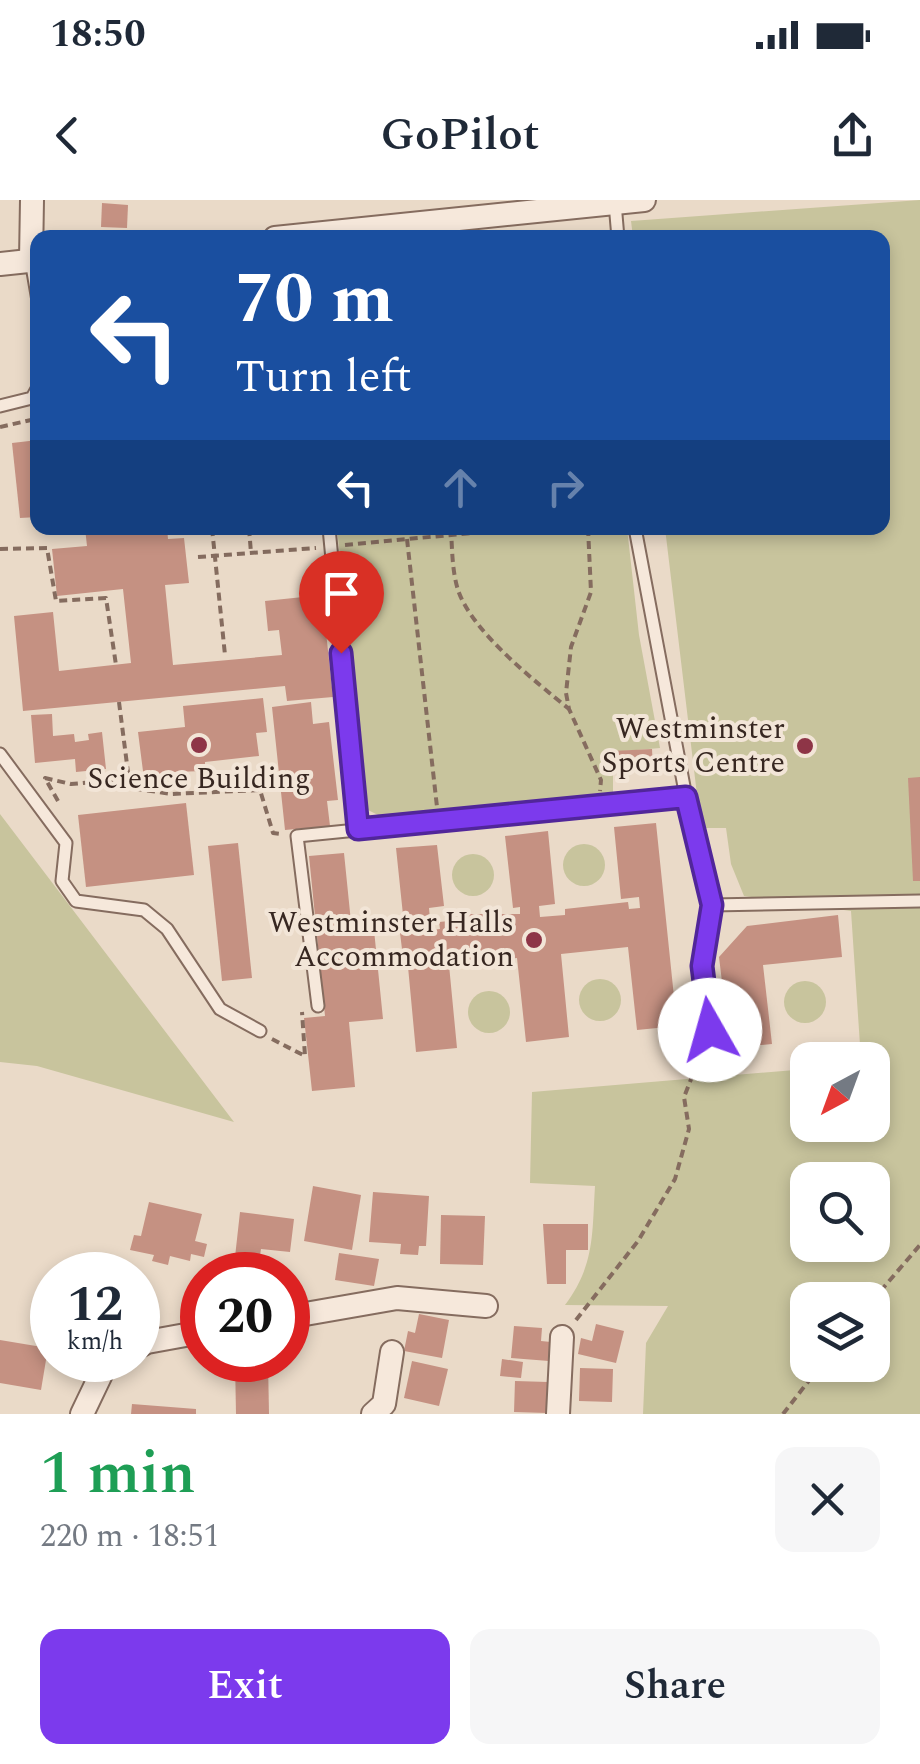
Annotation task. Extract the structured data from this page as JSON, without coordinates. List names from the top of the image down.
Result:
{
  "places": ["Science Building", "Westminster Sports Centre", "Westminster Halls Accommodation"],
  "north": "bottom left",
  "page": {
    "status": "18:50",
    "header": "GoPilot",
    "turn": ["70 m", "Turn left"],
    "speed": "12 km/h",
    "limit": "20",
    "heading": ["1 min", "220 m · 18:51"],
    "buttons": ["Exit", "Share"]
  }
}
